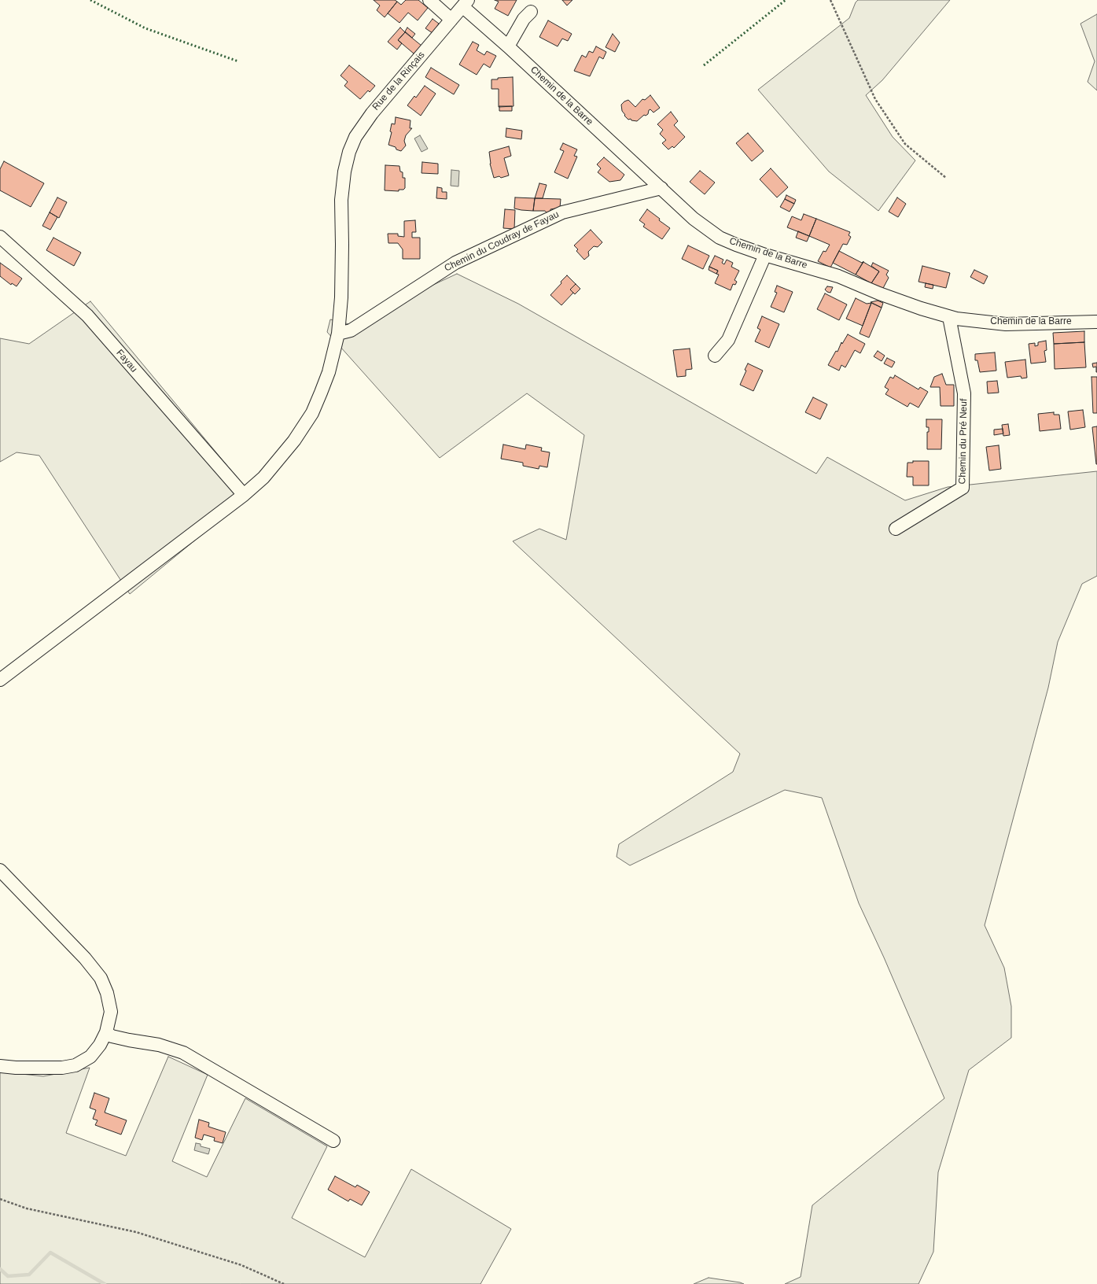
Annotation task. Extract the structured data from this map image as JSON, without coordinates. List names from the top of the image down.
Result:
{
  "streets": {
    "street": [
      "Rue de la Rinçais",
      "Chemin de la Barre",
      "Chemin du Coudray de Fayau",
      "Fayau",
      "Chemin du Pré Neuf"
    ]
  },
  "crossings": [
    ["Rue de la Rinçais", "Chemin de la Barre"],
    ["Rue de la Rinçais", "Chemin du Coudray de Fayau"],
    ["Rue de la Rinçais", "Fayau"],
    ["Chemin de la Barre", "Chemin du Coudray de Fayau"],
    ["Chemin de la Barre", "Chemin du Pré Neuf"]
  ]
}
